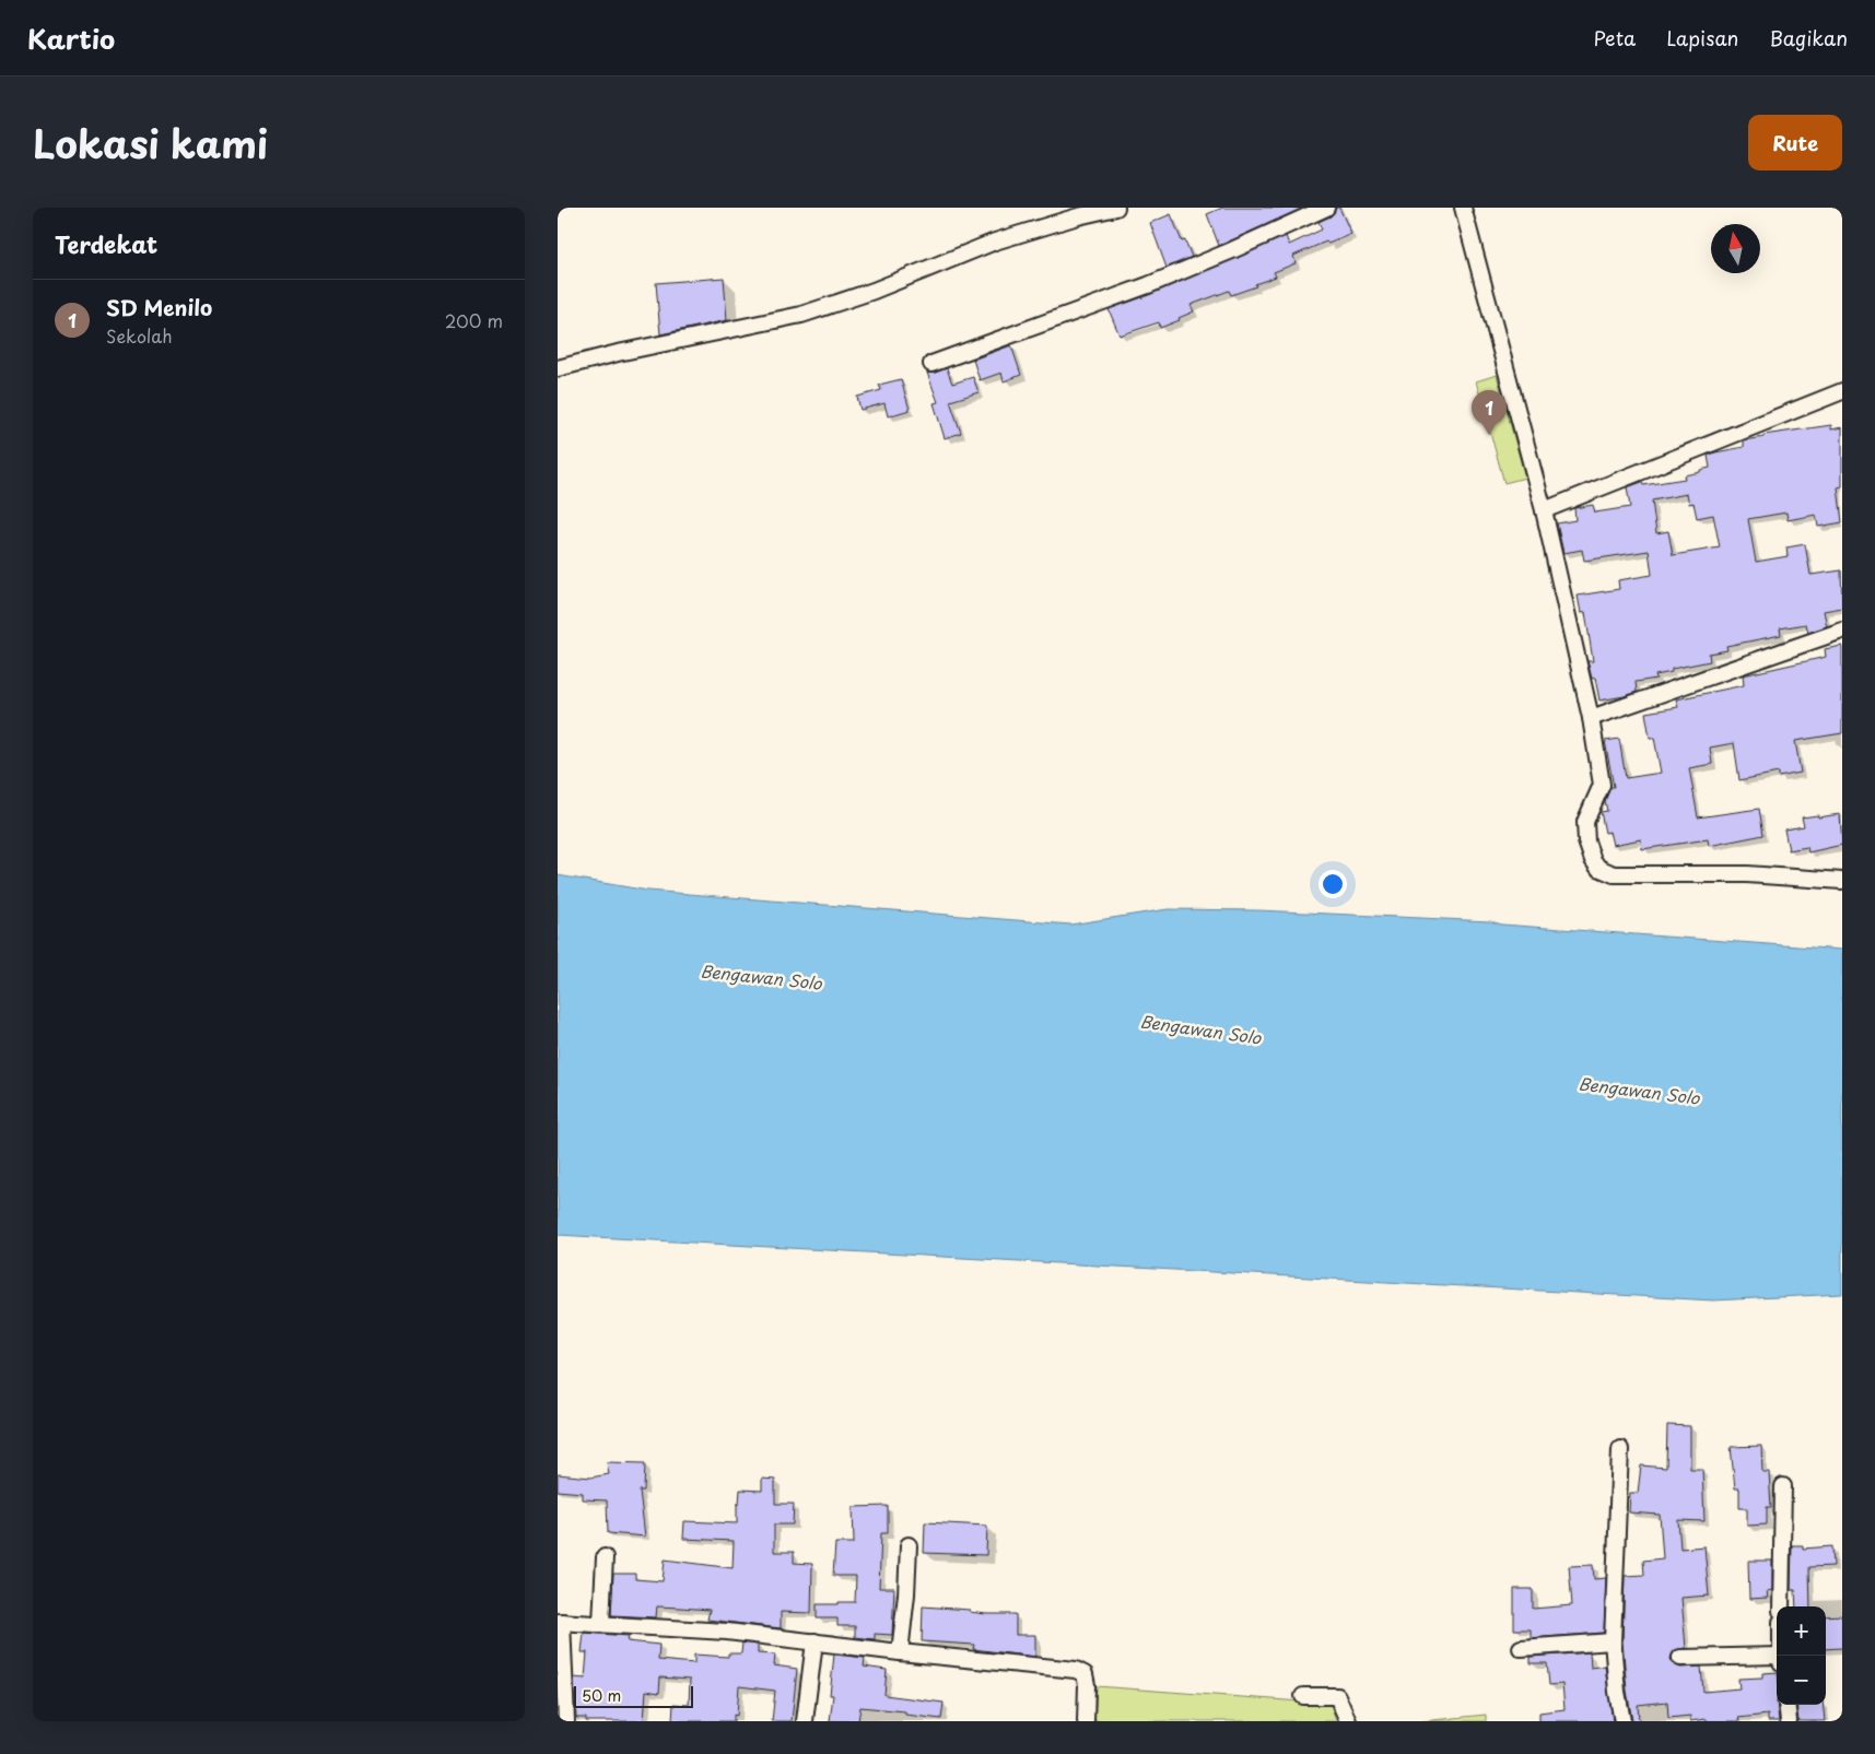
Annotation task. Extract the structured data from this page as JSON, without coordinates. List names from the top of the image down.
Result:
{
  "water": ["Bengawan Solo"],
  "scale_bar": "50 m",
  "north": "top",
  "page": {
    "header": "Kartio",
    "nav": ["Peta", "Lapisan", "Bagikan"],
    "title": "Lokasi kami",
    "buttons": "Rute",
    "heading": "Terdekat",
    "list": [
      {
        "mark": "1",
        "name": "SD Menilo",
        "note": "Sekolah",
        "value": "200 m"
      }
    ],
    "pins": "1",
    "map_buttons": ["+", "−"],
    "scale": "50 m"
  }
}
